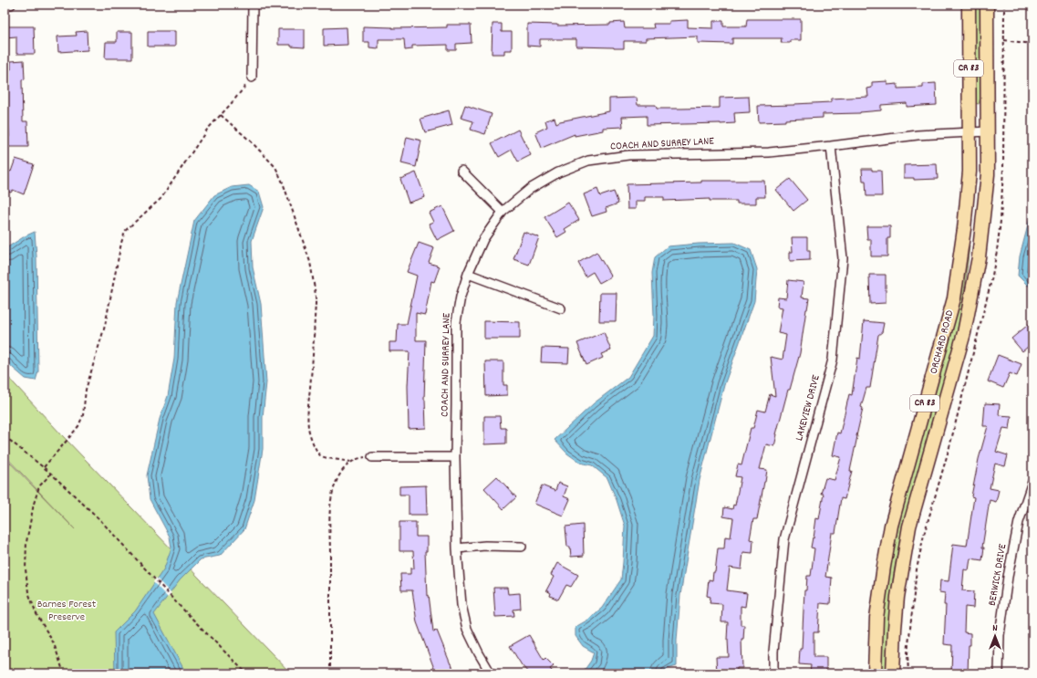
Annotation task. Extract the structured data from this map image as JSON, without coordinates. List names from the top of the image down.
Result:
{
  "streets": {
    "main road": ["CR 83", "ORCHARD ROAD"],
    "street": ["COACH AND SURREY LANE", "LAKEVIEW DRIVE", "BERWICK DRIVE"]
  },
  "crossings": [
    ["COACH AND SURREY LANE", "ORCHARD ROAD"],
    ["COACH AND SURREY LANE", "LAKEVIEW DRIVE"]
  ],
  "parks": ["Barnes Forest Preserve"],
  "north": "top"
}
